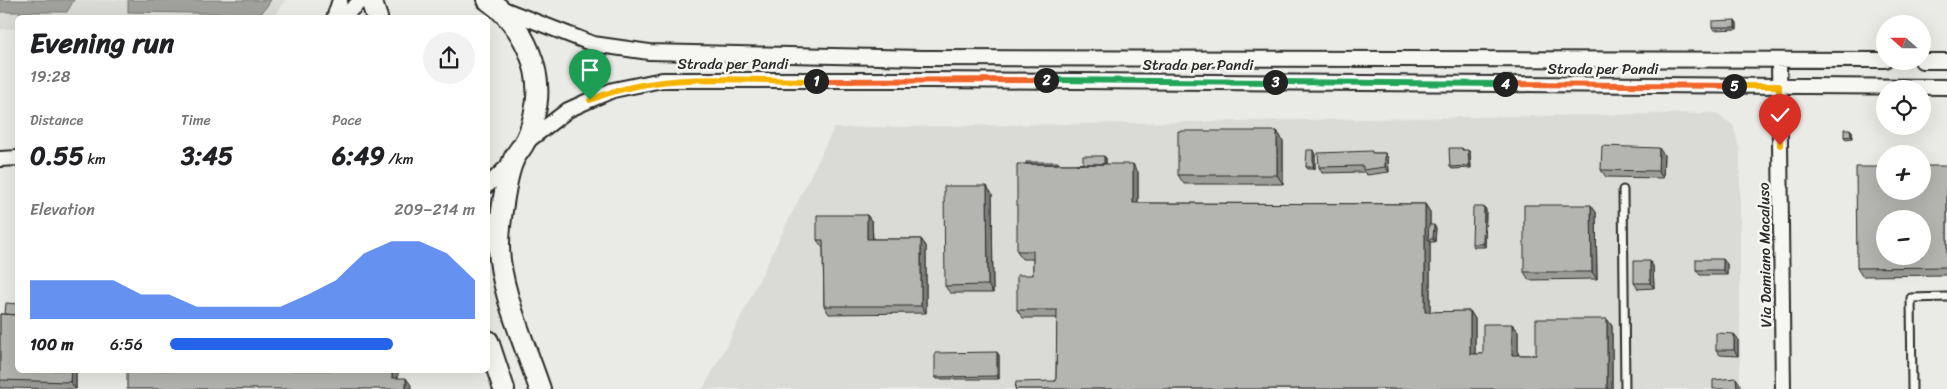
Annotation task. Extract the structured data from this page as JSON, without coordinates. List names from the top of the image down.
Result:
{
  "streets": {
    "street": ["Strada per Pandi", "Via Damiano Macaluso"]
  },
  "crossings": [
    ["Strada per Pandi", "Via Damiano Macaluso"]
  ],
  "north": "left",
  "page": {
    "map_buttons": ["+", "−"],
    "heading": ["Evening run", "19:28"],
    "pins": [
      "2",
      "1",
      "3",
      "4",
      "5"
    ],
    "stats": [
      ["Distance", "0.55 km"],
      ["Time", "3:45"],
      ["Pace", "6:49 /km"]
    ],
    "chart": ["Elevation", "209–214 m"],
    "list": [
      {
        "name": "100 m",
        "note": "6:56"
      }
    ]
  }
}
